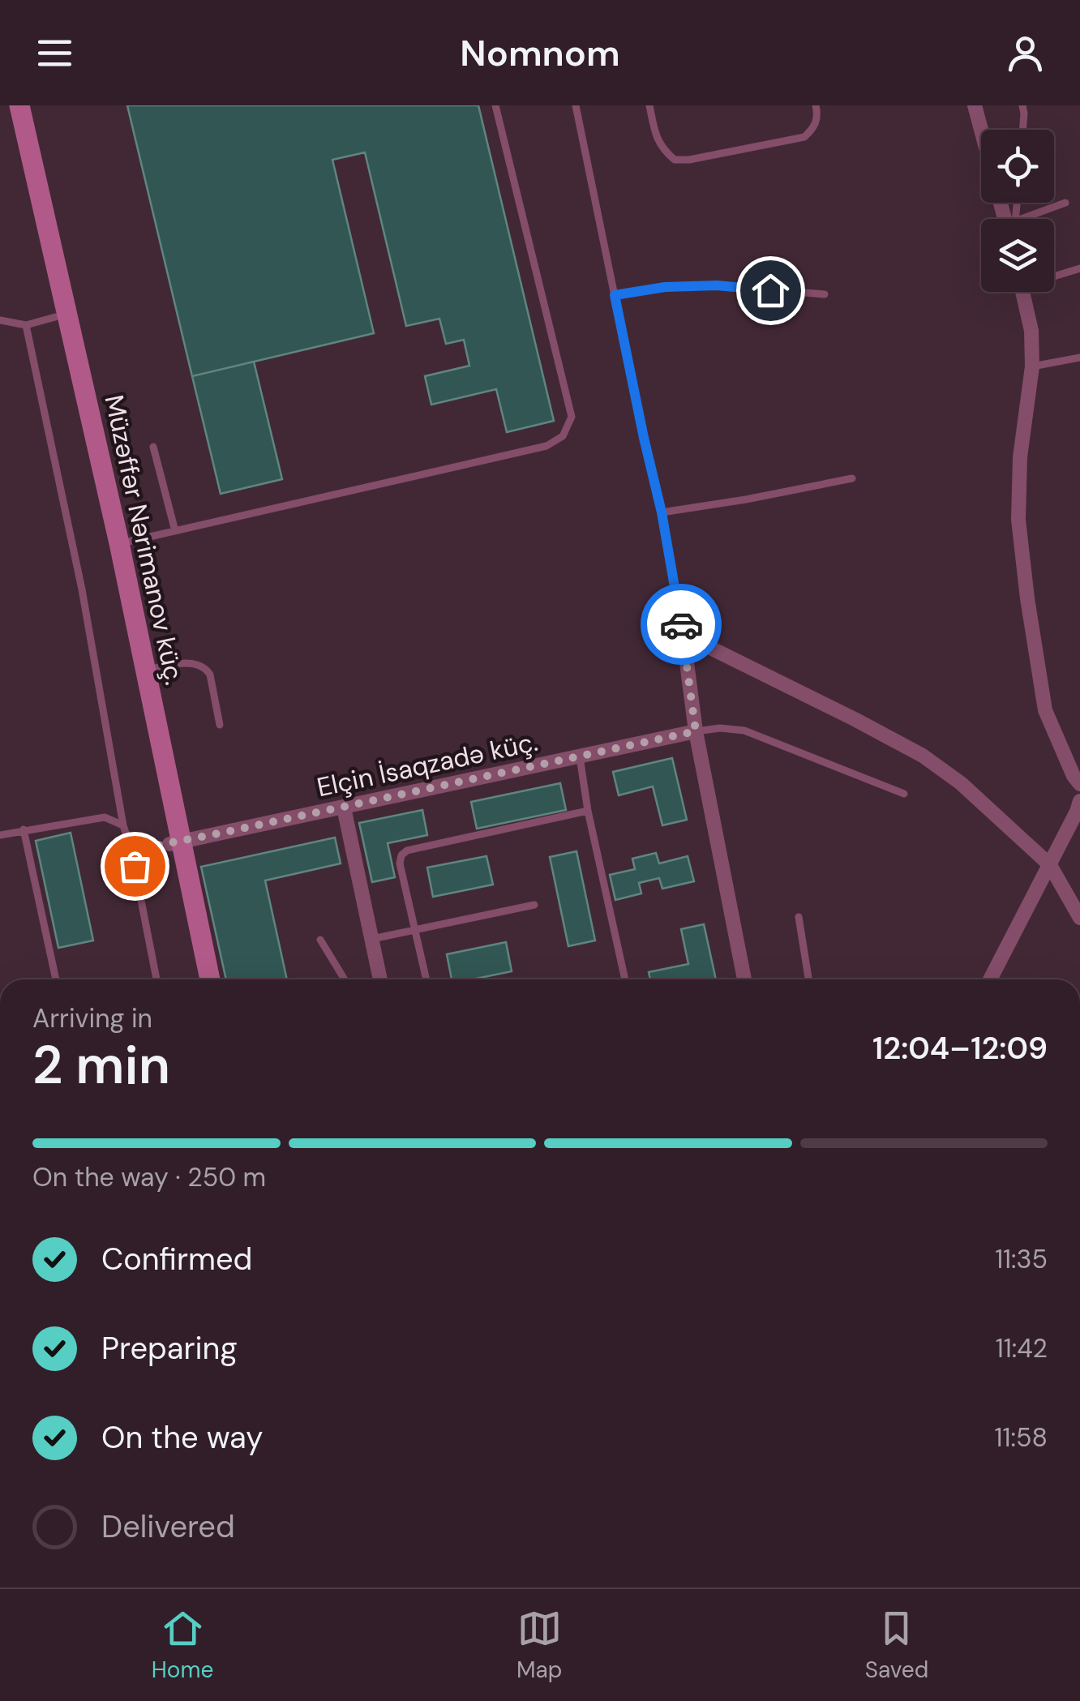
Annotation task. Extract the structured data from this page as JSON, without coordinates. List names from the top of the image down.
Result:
{
  "streets": {
    "main road": ["Müzəffər Nərimanov küç."],
    "street": ["Elçin İsaqzadə küç."]
  },
  "crossings": [
    ["Müzəffər Nərimanov küç.", "Elçin İsaqzadə küç."]
  ],
  "page": {
    "header": "Nomnom",
    "heading": ["2 min", "Arriving in", "12:04–12:09"],
    "bar": "On the way · 250 m",
    "list": [
      ["Confirmed", "11:35"],
      ["Preparing", "11:42"],
      ["On the way", "11:58"],
      "Delivered"
    ],
    "tabs": ["Home", "Map", "Saved"]
  }
}
